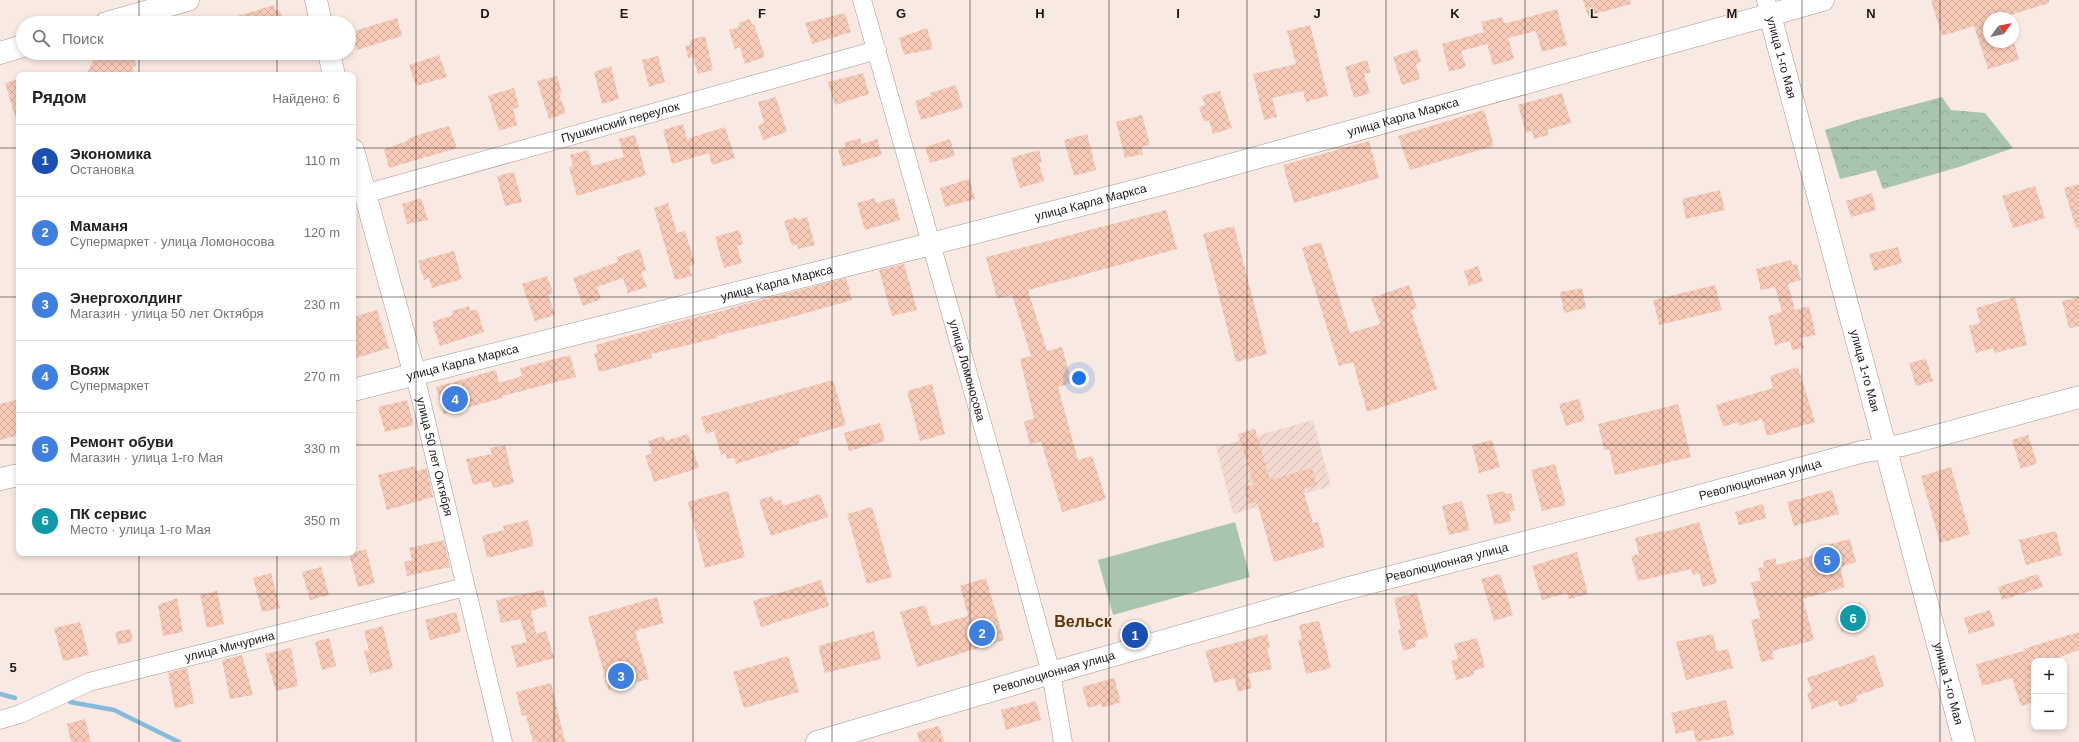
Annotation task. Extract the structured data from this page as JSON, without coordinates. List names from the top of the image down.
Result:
{
  "streets": {
    "main road": [
      "улица 1-го Мая",
      "улица Карла Маркса",
      "улица 50 лет Октября",
      "Революционная улица"
    ],
    "street": ["Пушкинский переулок", "улица Ломоносова", "улица Мичурина"]
  },
  "crossings": [
    ["улица 1-го Мая", "улица Карла Маркса"],
    ["улица 1-го Мая", "Революционная улица"],
    ["улица Карла Маркса", "улица Ломоносова"],
    ["улица Карла Маркса", "улица 50 лет Октября"],
    ["Пушкинский переулок", "улица Ломоносова"],
    ["Пушкинский переулок", "улица 50 лет Октября"],
    ["улица Ломоносова", "Революционная улица"],
    ["улица 50 лет Октября", "улица Мичурина"]
  ],
  "districts": ["Вельск"],
  "north": "top right",
  "page": {
    "search": "Поиск",
    "heading": ["Рядом", "Найдено: 6"],
    "list": [
      {
        "mark": "1",
        "name": "Экономика",
        "note": "Остановка",
        "value": "110 m"
      },
      {
        "mark": "2",
        "name": "Маманя",
        "note": "Супермаркет · улица Ломоносова",
        "value": "120 m"
      },
      {
        "mark": "3",
        "name": "Энергохолдинг",
        "note": "Магазин · улица 50 лет Октября",
        "value": "230 m"
      },
      {
        "mark": "4",
        "name": "Вояж",
        "note": "Супермаркет",
        "value": "270 m"
      },
      {
        "mark": "5",
        "name": "Ремонт обуви",
        "note": "Магазин · улица 1-го Мая",
        "value": "330 m"
      },
      {
        "mark": "6",
        "name": "ПК сервис",
        "note": "Место · улица 1-го Мая",
        "value": "350 m"
      }
    ],
    "pins": [
      "4",
      "5",
      "6",
      "2",
      "1",
      "3"
    ],
    "map_buttons": ["+", "−"]
  },
  "grid": {
    "columns": [
      "D",
      "E",
      "F",
      "G",
      "H",
      "I",
      "J",
      "K",
      "L",
      "M",
      "N"
    ],
    "rows": ["5"]
  }
}
